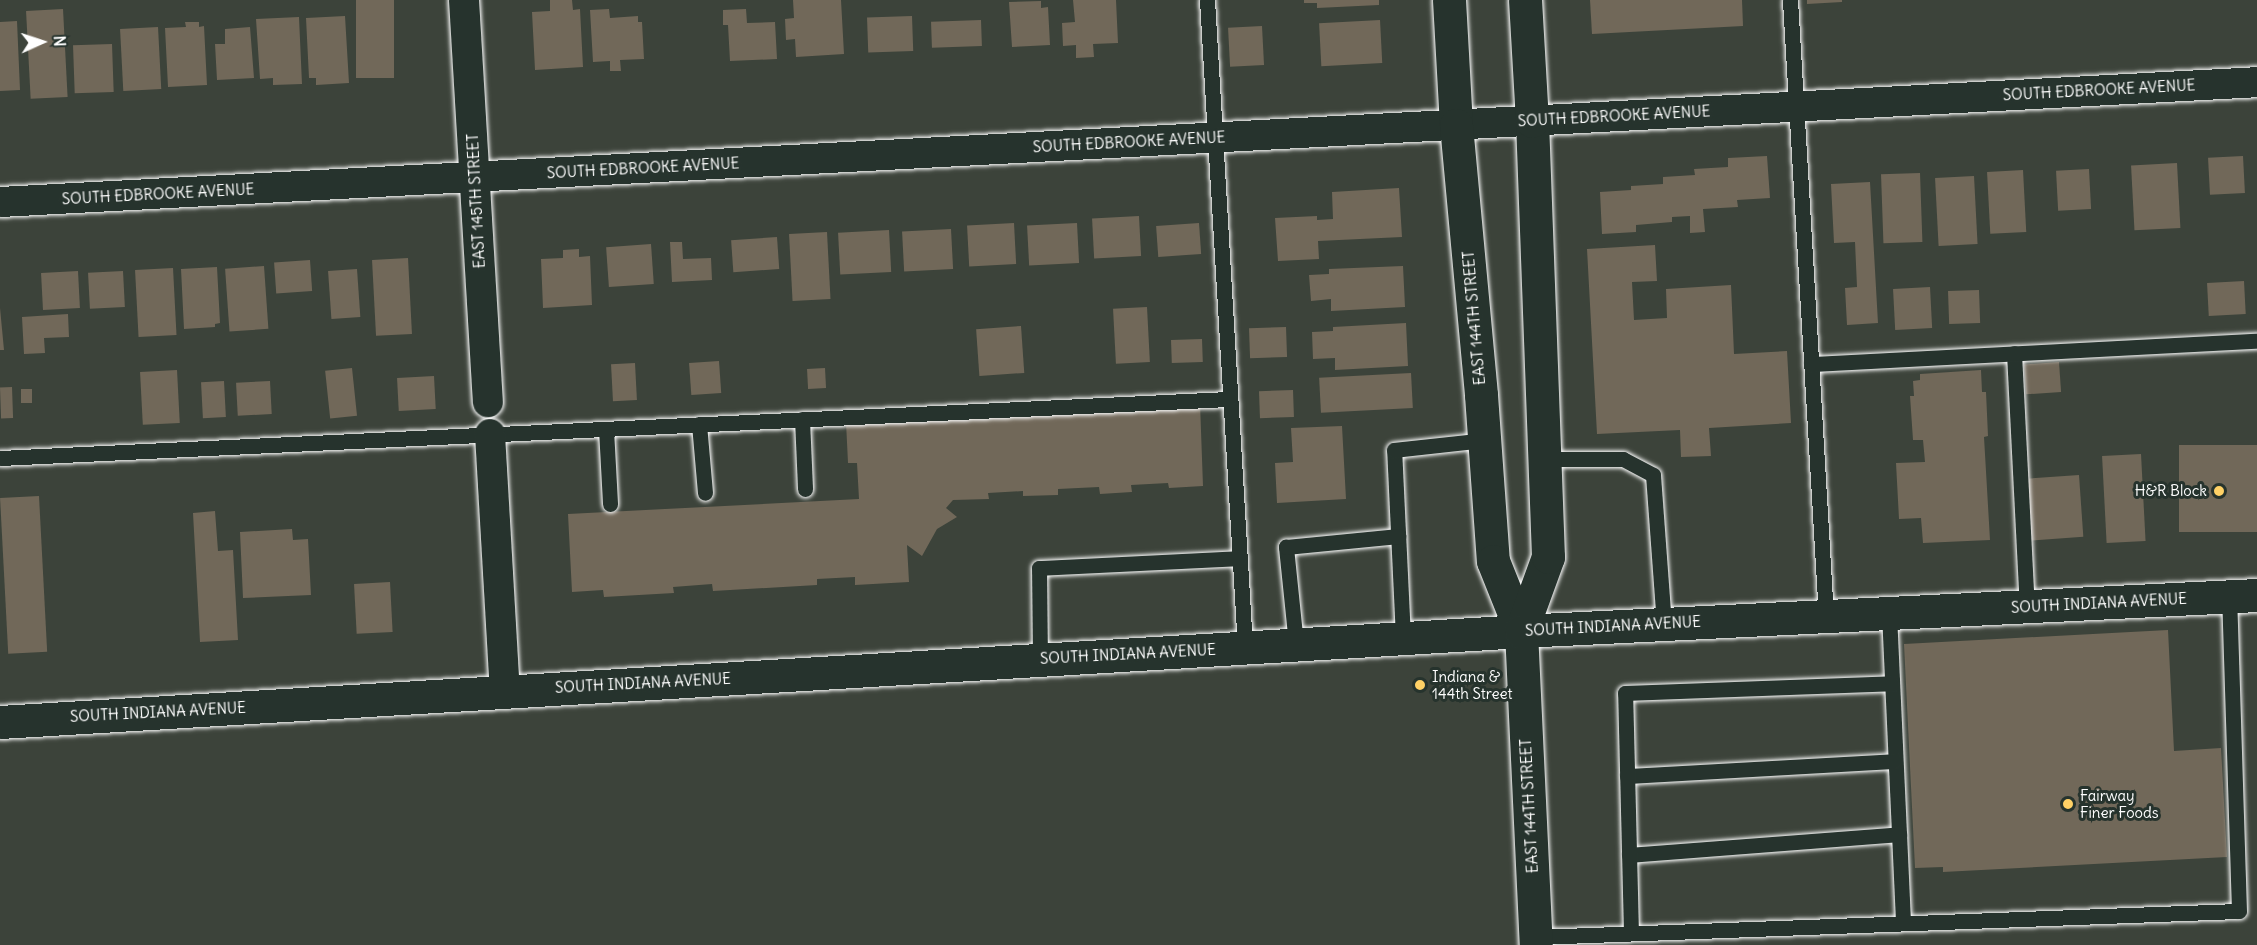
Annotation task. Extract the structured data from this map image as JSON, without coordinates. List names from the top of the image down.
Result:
{
  "streets": {
    "main road": ["EAST 144TH STREET", "SOUTH INDIANA AVENUE"],
    "street": ["SOUTH EDBROOKE AVENUE", "EAST 145TH STREET"]
  },
  "crossings": [
    ["SOUTH EDBROOKE AVENUE", "EAST 145TH STREET"],
    ["SOUTH EDBROOKE AVENUE", "EAST 144TH STREET"],
    ["EAST 144TH STREET", "SOUTH INDIANA AVENUE"]
  ],
  "places": ["H&R Block", "Indiana & 144th Street", "Fairway Finer Foods"],
  "north": "right"
}
